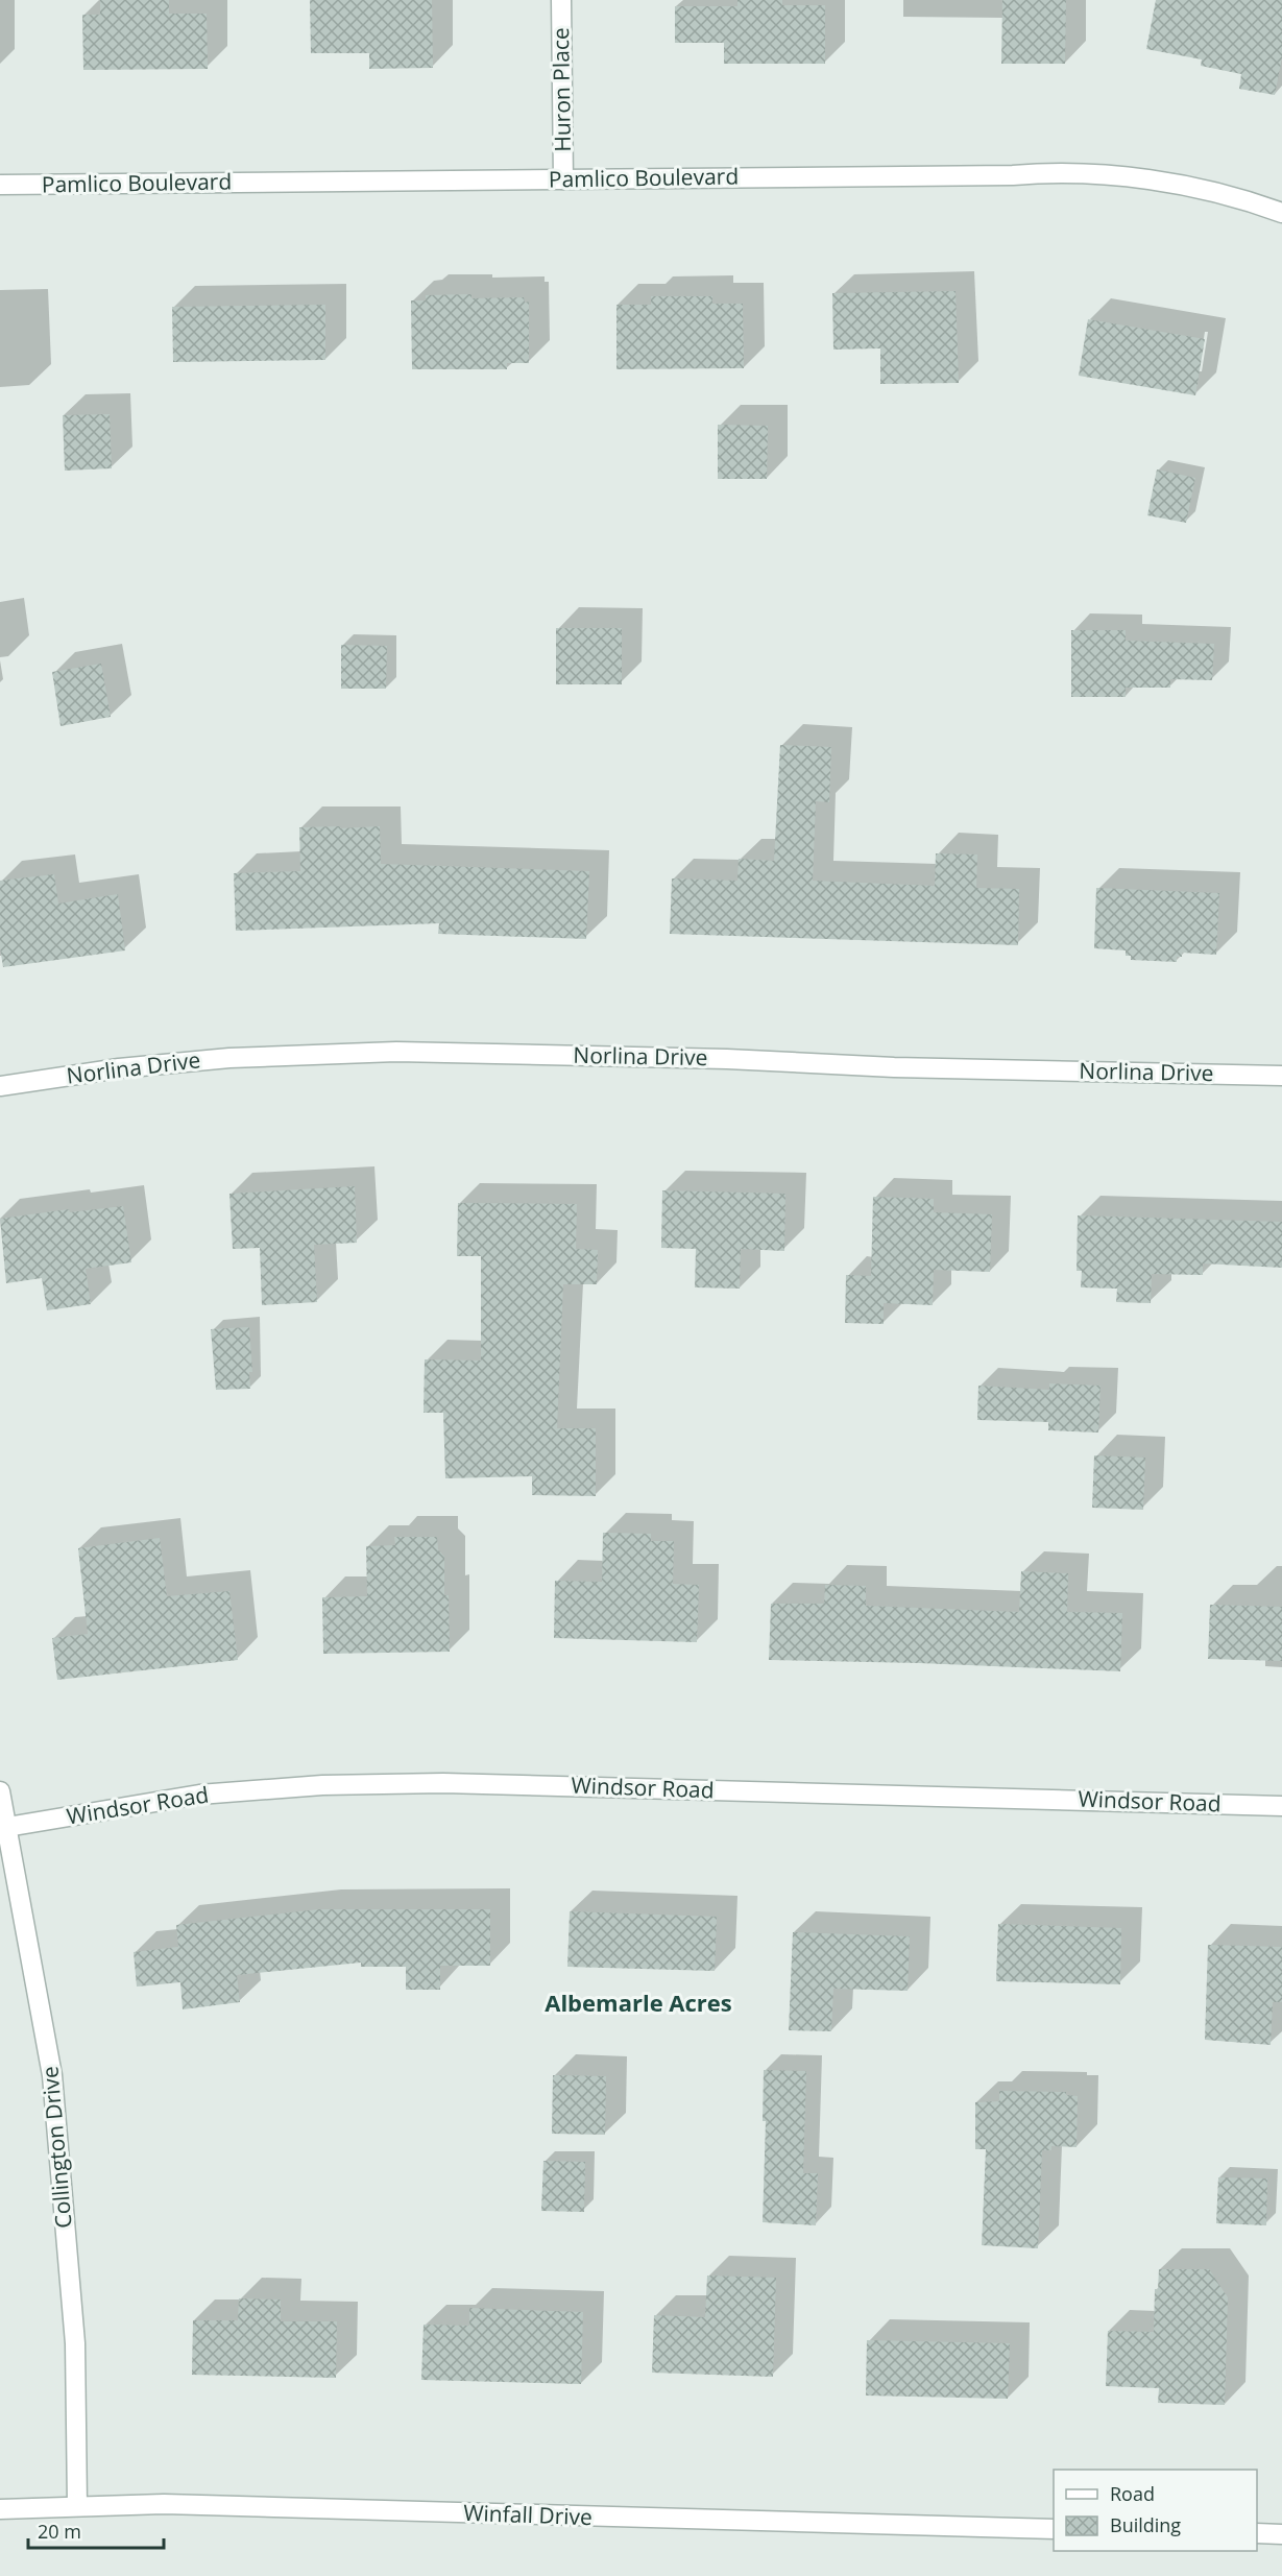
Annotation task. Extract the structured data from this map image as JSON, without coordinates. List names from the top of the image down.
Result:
{
  "streets": {
    "street": [
      "Huron Place",
      "Pamlico Boulevard",
      "Norlina Drive",
      "Windsor Road",
      "Collington Drive",
      "Winfall Drive"
    ]
  },
  "crossings": [
    ["Huron Place", "Pamlico Boulevard"],
    ["Windsor Road", "Collington Drive"],
    ["Collington Drive", "Winfall Drive"]
  ],
  "districts": ["Albemarle Acres"],
  "legend": ["Road", "Building"],
  "scale_bar": "20 m"
}
